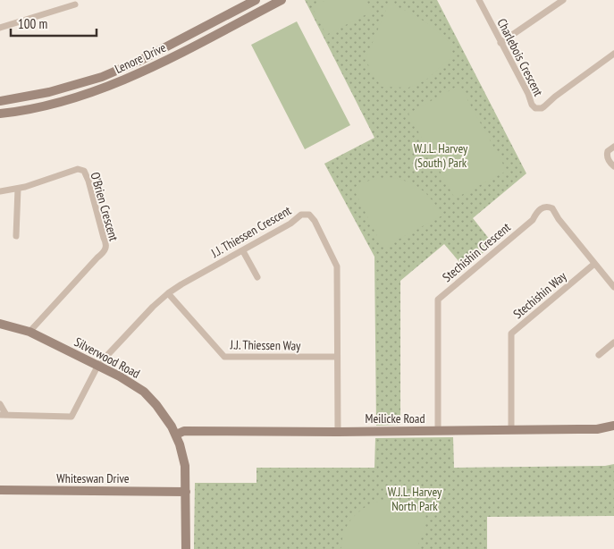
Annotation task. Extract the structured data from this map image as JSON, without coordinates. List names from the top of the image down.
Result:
{
  "streets": {
    "street": [
      "Charlebois Crescent",
      "Lenore Drive",
      "O'Brien Crescent",
      "J.J. Thiessen Crescent",
      "Stechishin Crescent",
      "Stechishin Way",
      "J.J. Thiessen Way",
      "Silverwood Road",
      "Meilicke Road",
      "Whiteswan Drive"
    ]
  },
  "crossings": [
    ["O'Brien Crescent", "Silverwood Road"],
    ["J.J. Thiessen Crescent", "J.J. Thiessen Way"],
    ["J.J. Thiessen Crescent", "Silverwood Road"],
    ["J.J. Thiessen Crescent", "Meilicke Road"],
    ["Stechishin Crescent", "Stechishin Way"],
    ["Stechishin Crescent", "Meilicke Road"],
    ["Stechishin Way", "Meilicke Road"],
    ["Silverwood Road", "Meilicke Road"],
    ["Silverwood Road", "Whiteswan Drive"]
  ],
  "parks": ["W.J.L. Harvey (South) Park", "W.J.L. Harvey North Park"],
  "scale_bar": "100 m"
}
